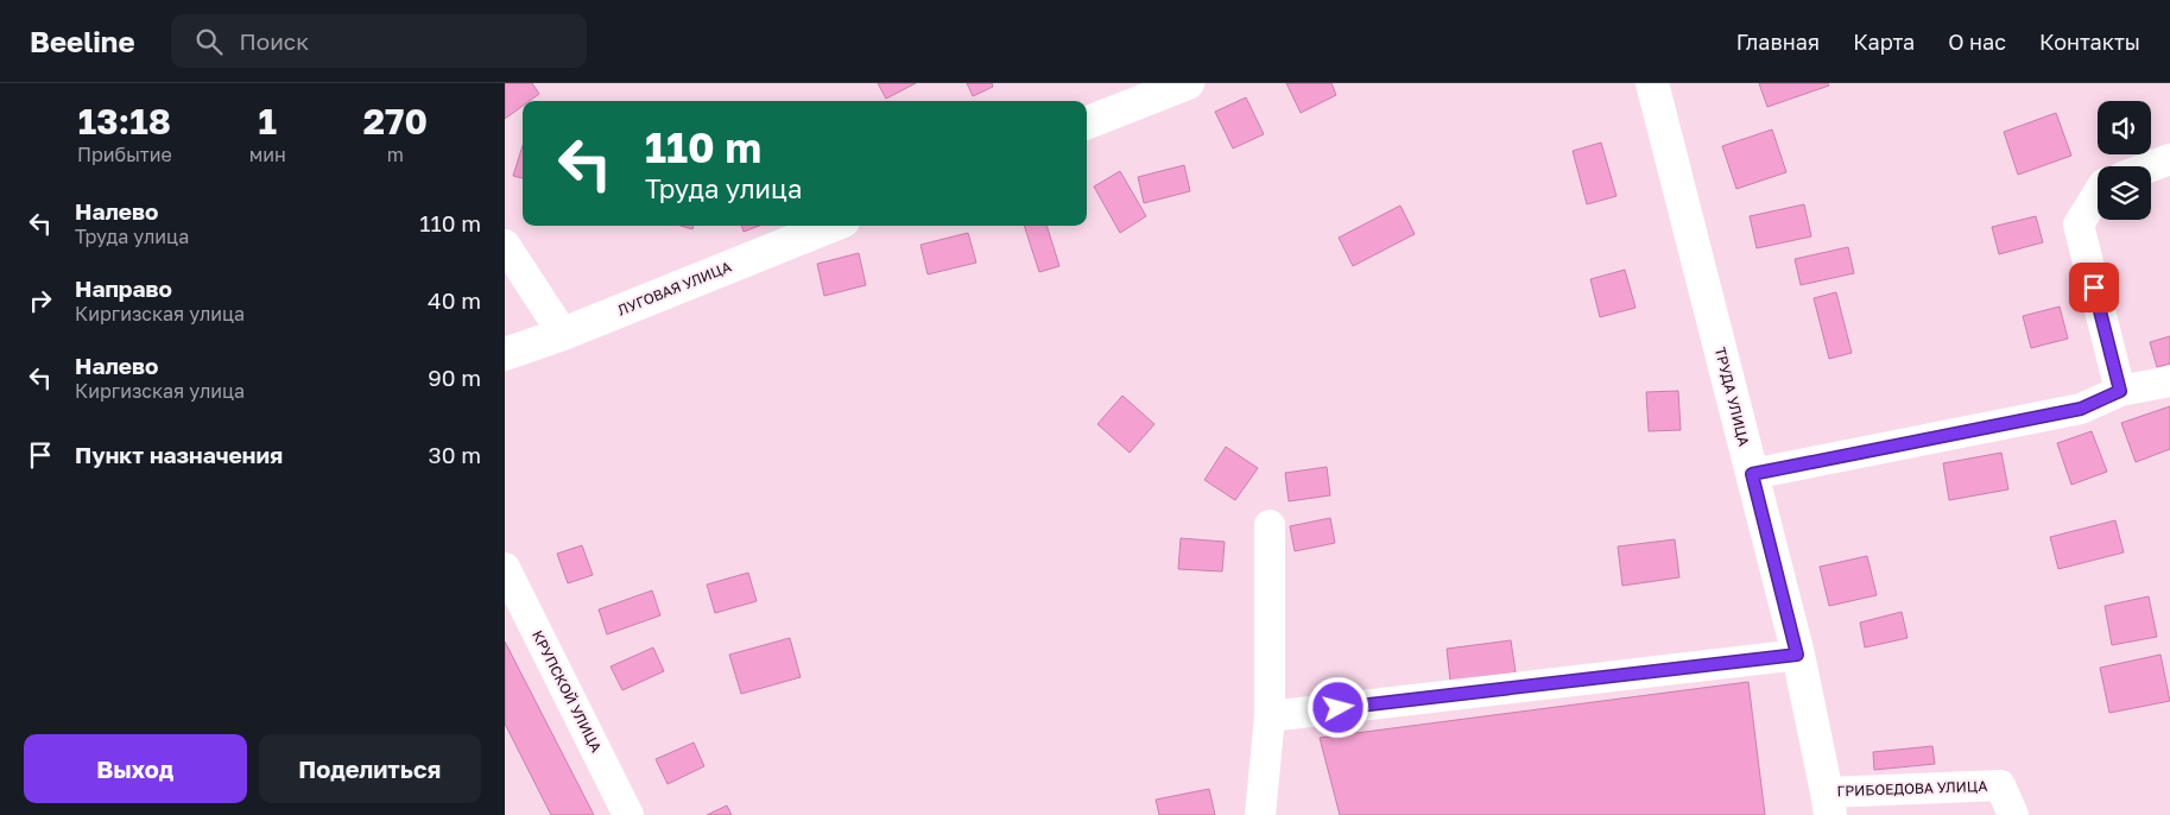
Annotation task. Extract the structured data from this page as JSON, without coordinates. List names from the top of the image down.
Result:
{
  "streets": {
    "street": [
      "ЛУГОВАЯ УЛИЦА",
      "ТРУДА УЛИЦА",
      "КРУПСКОЙ УЛИЦА",
      "ГРИБОЕДОВА УЛИЦА"
    ]
  },
  "crossings": [
    ["ТРУДА УЛИЦА", "ГРИБОЕДОВА УЛИЦА"]
  ],
  "page": {
    "header": "Beeline",
    "search": "Поиск",
    "nav": [
      "Главная",
      "Карта",
      "О нас",
      "Контакты"
    ],
    "eta": [
      "13:18",
      "Прибытие",
      "1",
      "мин",
      "270",
      "m"
    ],
    "turn": ["110 m", "Труда улица"],
    "list": [
      {
        "name": "Налево",
        "note": "Труда улица",
        "value": "110 m"
      },
      {
        "name": "Направо",
        "note": "Киргизская улица",
        "value": "40 m"
      },
      {
        "name": "Налево",
        "note": "Киргизская улица",
        "value": "90 m"
      },
      {
        "name": "Пункт назначения",
        "value": "30 m"
      }
    ],
    "buttons": ["Выход", "Поделиться"]
  }
}
